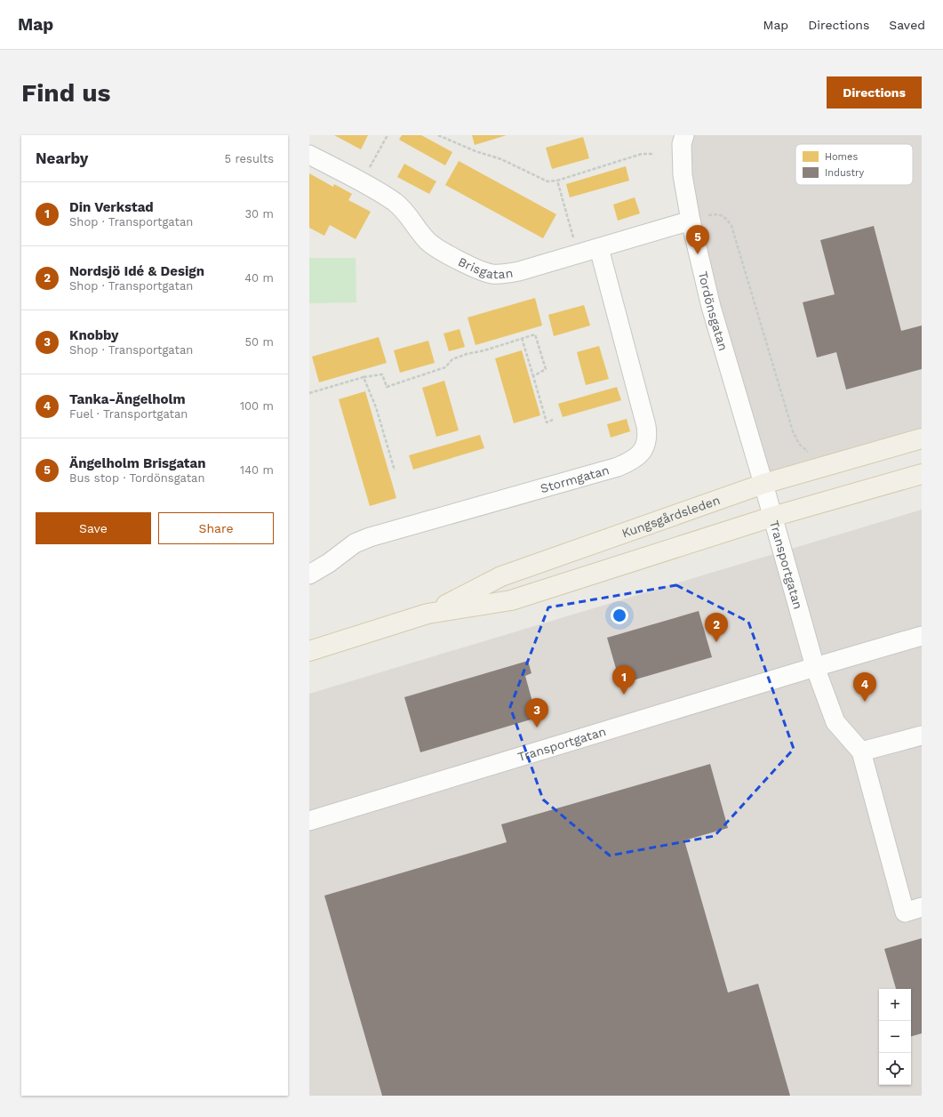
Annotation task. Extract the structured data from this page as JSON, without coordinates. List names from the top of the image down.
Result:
{
  "streets": {
    "main road": ["Kungsgårdsleden"],
    "street": [
      "Brisgatan",
      "Tordönsgatan",
      "Stormgatan",
      "Transportgatan"
    ]
  },
  "crossings": [
    ["Brisgatan", "Tordönsgatan"],
    ["Brisgatan", "Stormgatan"],
    ["Tordönsgatan", "Kungsgårdsleden"],
    ["Tordönsgatan", "Transportgatan"],
    ["Kungsgårdsleden", "Transportgatan"]
  ],
  "legend": ["Homes", "Industry"],
  "page": {
    "header": "Map",
    "nav": ["Map", "Directions", "Saved"],
    "buttons": [
      "Directions",
      ["Save", "Share"]
    ],
    "title": "Find us",
    "heading": ["Nearby", "5 results"],
    "list": [
      {
        "mark": "1",
        "name": "Din Verkstad",
        "note": "Shop · Transportgatan",
        "value": "30 m"
      },
      {
        "mark": "2",
        "name": "Nordsjö Idé & Design",
        "note": "Shop · Transportgatan",
        "value": "40 m"
      },
      {
        "mark": "3",
        "name": "Knobby",
        "note": "Shop · Transportgatan",
        "value": "50 m"
      },
      {
        "mark": "4",
        "name": "Tanka-Ängelholm",
        "note": "Fuel · Transportgatan",
        "value": "100 m"
      },
      {
        "mark": "5",
        "name": "Ängelholm Brisgatan",
        "note": "Bus stop · Tordönsgatan",
        "value": "140 m"
      }
    ],
    "pins": [
      "5",
      "2",
      "1",
      "4",
      "3"
    ],
    "map_buttons": ["+", "−"]
  }
}
